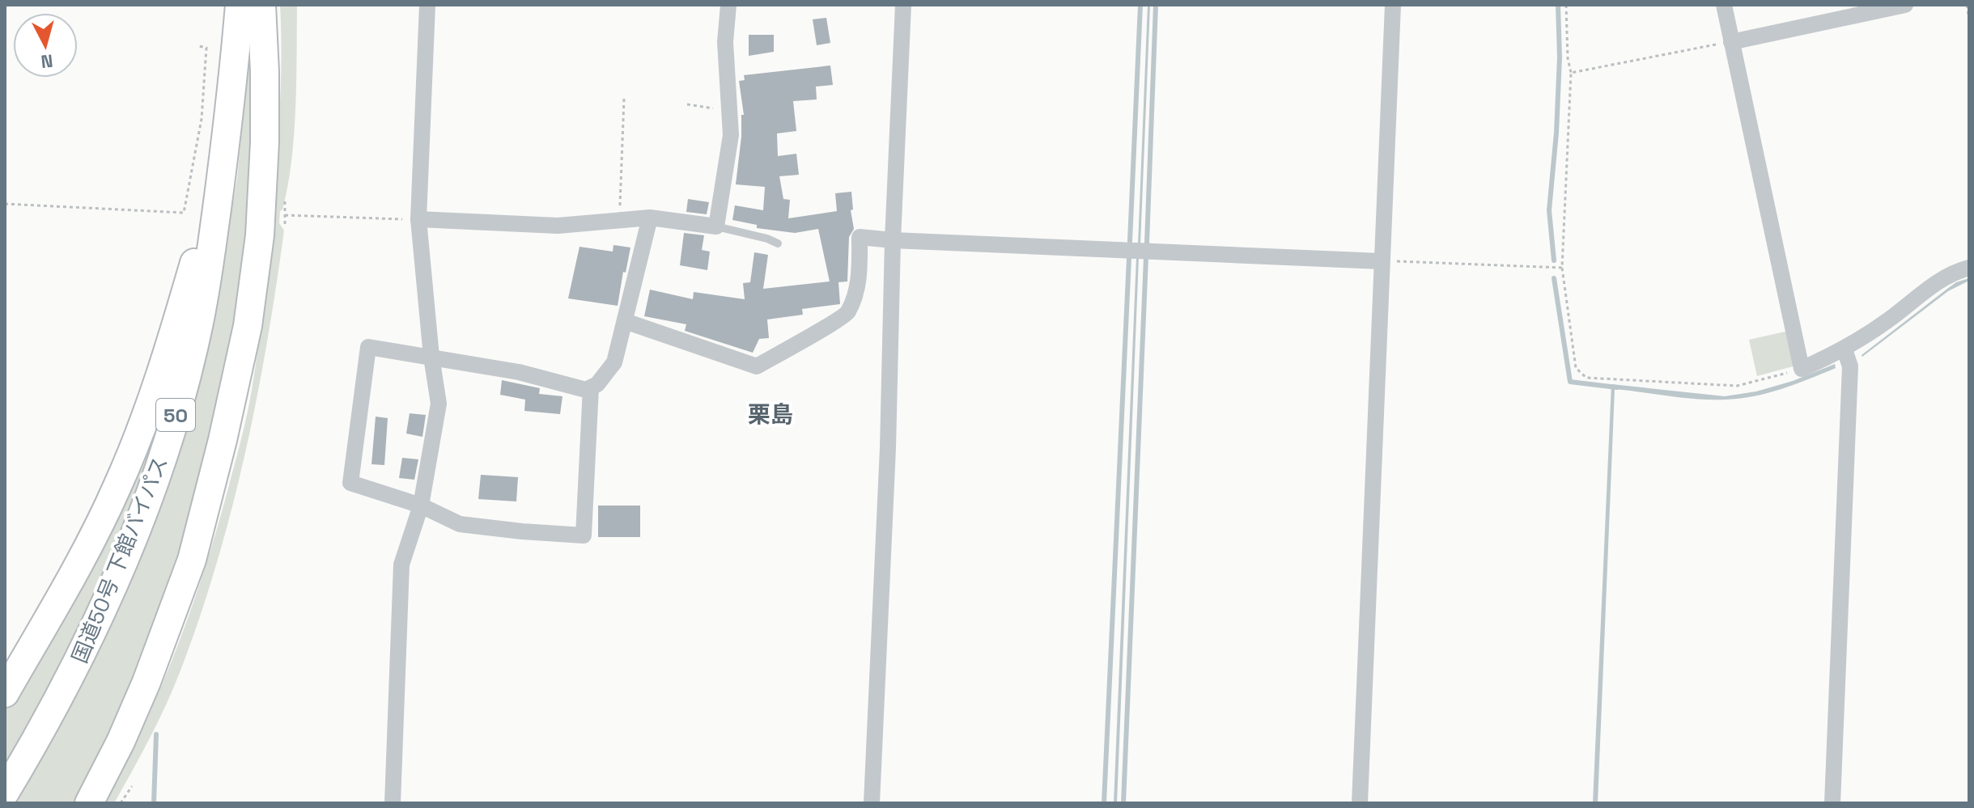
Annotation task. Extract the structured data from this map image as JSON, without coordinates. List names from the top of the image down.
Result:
{
  "streets": {
    "highway": ["50", "国道50号 下館バイパス"]
  },
  "districts": ["栗島"],
  "north": "bottom"
}
